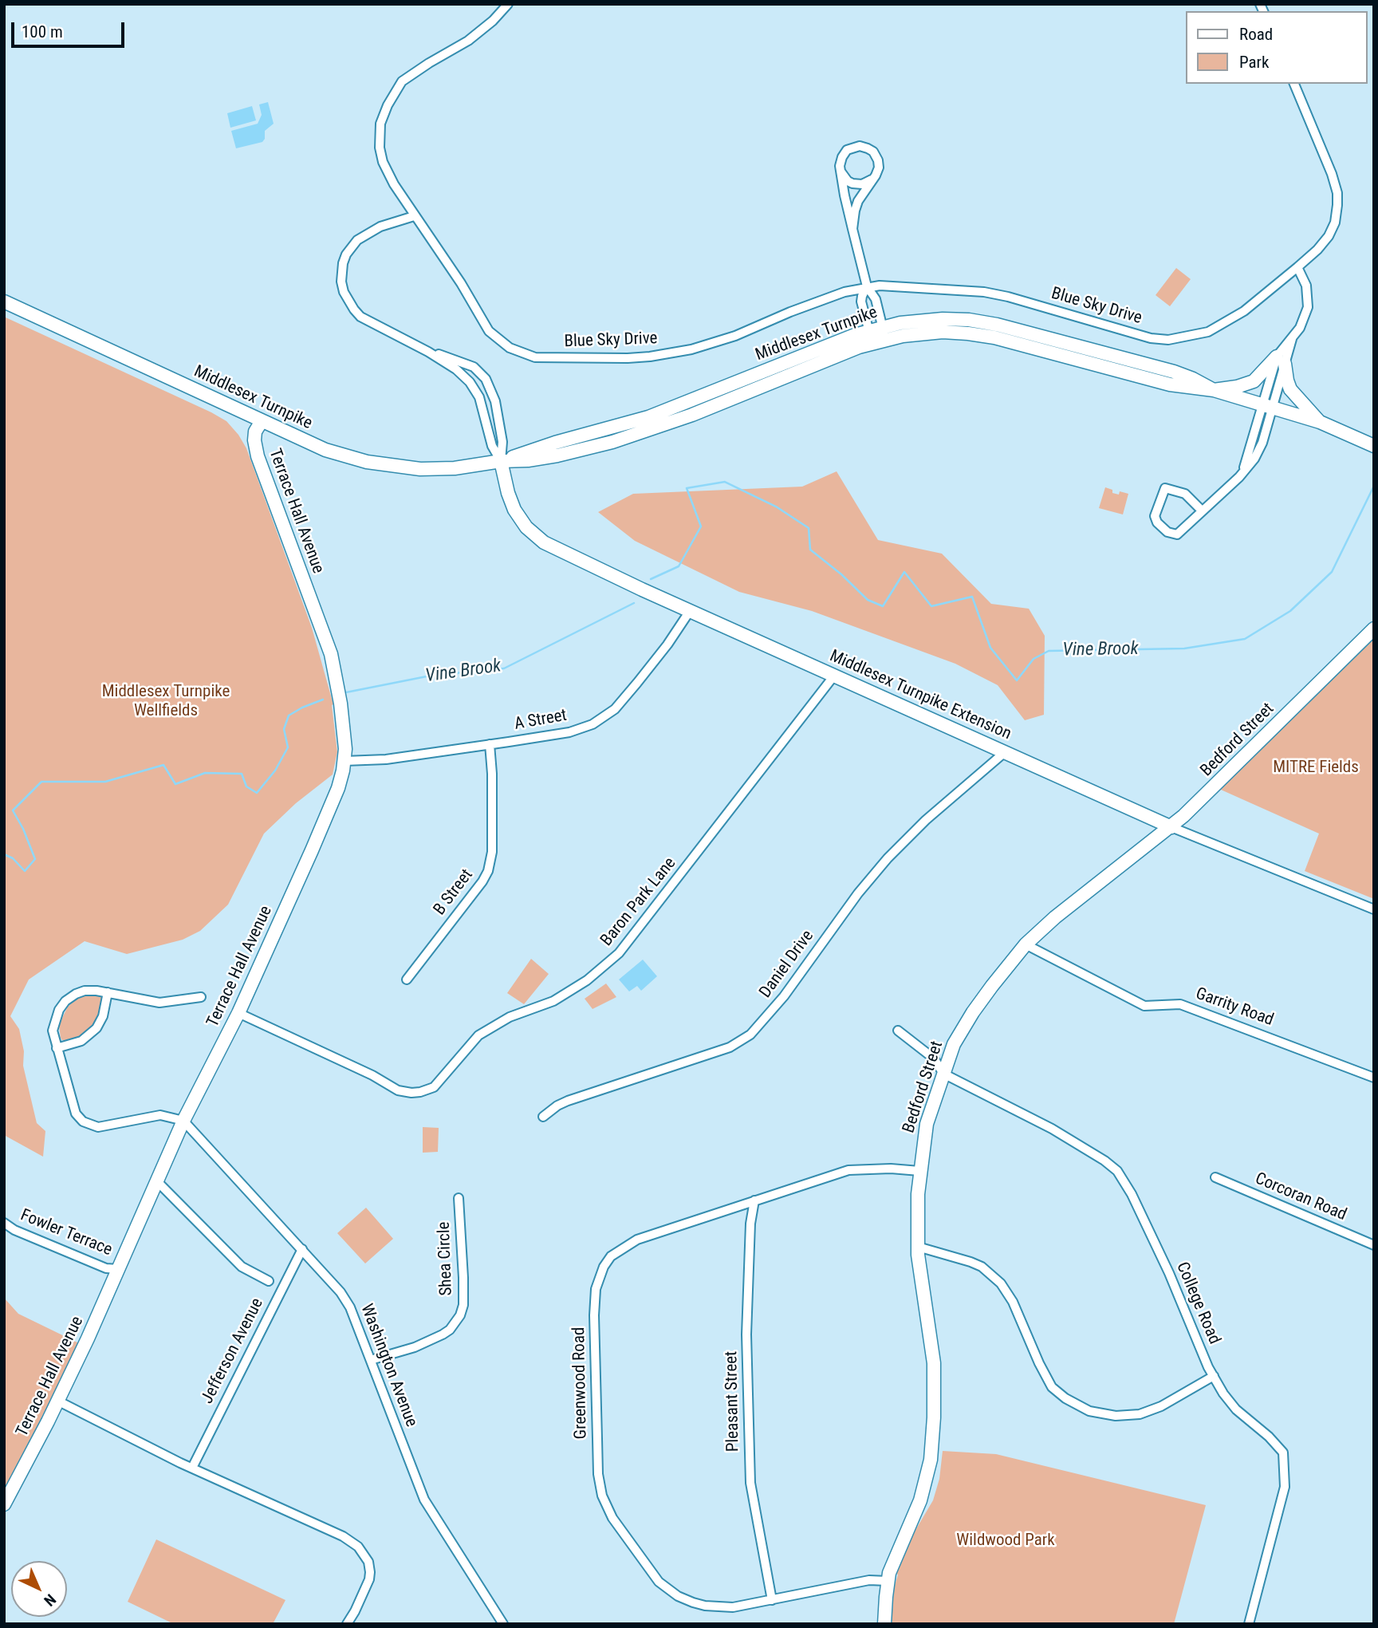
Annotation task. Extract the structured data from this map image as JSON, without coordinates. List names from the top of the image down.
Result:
{
  "streets": {
    "main road": [
      "Middlesex Turnpike",
      "Terrace Hall Avenue",
      "Middlesex Turnpike Extension",
      "Bedford Street"
    ],
    "street": [
      "Blue Sky Drive",
      "A Street",
      "B Street",
      "Baron Park Lane",
      "Daniel Drive",
      "Garrity Road",
      "Corcoran Road",
      "Fowler Terrace",
      "Shea Circle",
      "College Road",
      "Jefferson Avenue",
      "Washington Avenue",
      "Greenwood Road",
      "Pleasant Street"
    ]
  },
  "crossings": [
    ["Middlesex Turnpike", "Terrace Hall Avenue"],
    ["Middlesex Turnpike", "Middlesex Turnpike Extension"],
    ["Terrace Hall Avenue", "A Street"],
    ["Terrace Hall Avenue", "Baron Park Lane"],
    ["Terrace Hall Avenue", "Fowler Terrace"],
    ["Terrace Hall Avenue", "Washington Avenue"],
    ["Middlesex Turnpike Extension", "A Street"],
    ["Middlesex Turnpike Extension", "Bedford Street"],
    ["Middlesex Turnpike Extension", "Baron Park Lane"],
    ["Middlesex Turnpike Extension", "Daniel Drive"],
    ["A Street", "B Street"],
    ["Bedford Street", "Garrity Road"],
    ["Bedford Street", "College Road"],
    ["Bedford Street", "Greenwood Road"],
    ["Shea Circle", "Washington Avenue"],
    ["Jefferson Avenue", "Washington Avenue"],
    ["Greenwood Road", "Pleasant Street"]
  ],
  "water": ["Vine Brook"],
  "parks": ["Middlesex Turnpike Wellfields", "MITRE Fields", "Wildwood Park"],
  "legend": ["Road", "Park"],
  "scale_bar": "100 m",
  "north": "bottom right"
}
